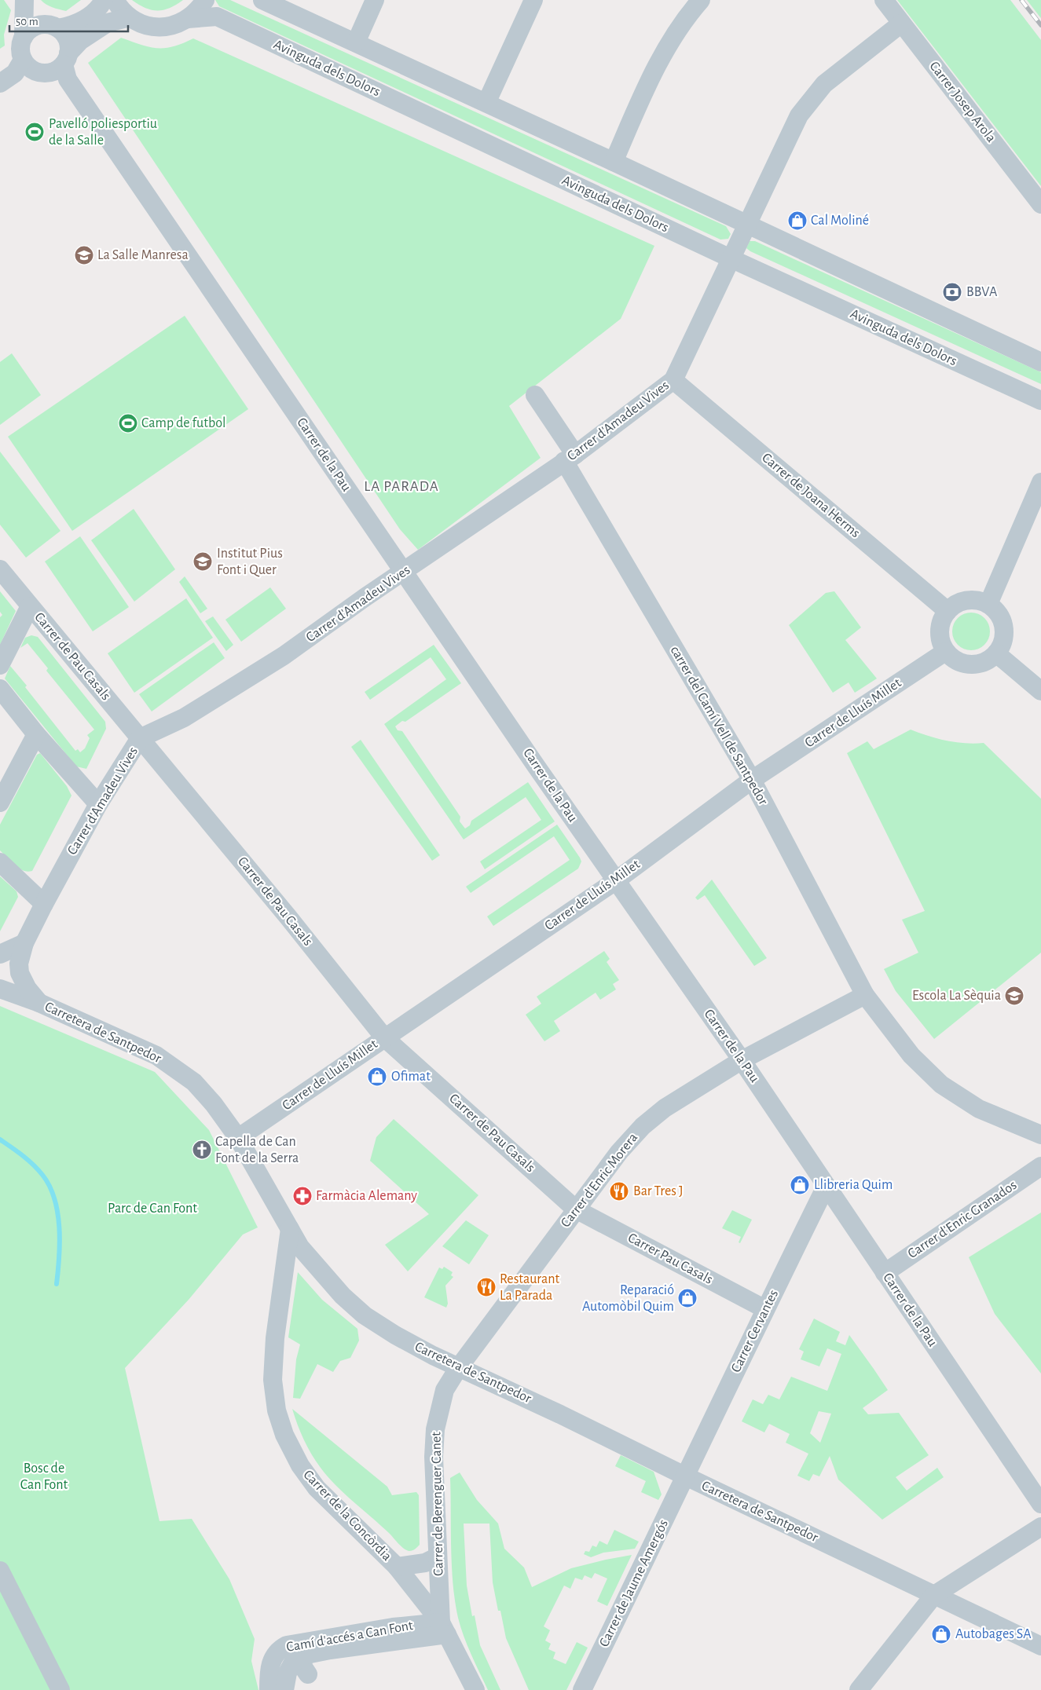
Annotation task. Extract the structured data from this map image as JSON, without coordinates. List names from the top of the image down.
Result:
{
  "streets": {
    "street": [
      "Avinguda dels Dolors",
      "Carrer Josep Arola",
      "Carrer d'Amadeu Vives",
      "Carrer de la Pau",
      "Carrer de Joana Herms",
      "Carrer de Pau Casals",
      "Carrer de Lluís Millet",
      "carrer del Camí Vell de Santpedor",
      "Carretera de Santpedor",
      "Carrer d'Enric Morera",
      "Carrer d'Enric Granados",
      "Carrer Pau Casals",
      "Carrer Cervantes",
      "Carrer de Berenguer Canet",
      "Carrer de la Concòrdia",
      "Carrer de Jaume Amergós",
      "Camí d'accés a Can Font"
    ]
  },
  "crossings": [
    ["Avinguda dels Dolors", "Carrer d'Amadeu Vives"],
    ["Carrer Josep Arola", "Carrer d'Amadeu Vives"],
    ["Carrer d'Amadeu Vives", "Carrer de la Pau"],
    ["Carrer d'Amadeu Vives", "Carrer de Joana Herms"],
    ["Carrer d'Amadeu Vives", "Carrer de Pau Casals"],
    ["Carrer d'Amadeu Vives", "carrer del Camí Vell de Santpedor"],
    ["Carrer d'Amadeu Vives", "Carretera de Santpedor"],
    ["Carrer de la Pau", "Carrer de Lluís Millet"],
    ["Carrer de la Pau", "Carrer d'Enric Morera"],
    ["Carrer de la Pau", "Carrer d'Enric Granados"],
    ["Carrer de la Pau", "Carrer Cervantes"],
    ["Carrer de Joana Herms", "Carrer de Lluís Millet"],
    ["Carrer de Pau Casals", "Carrer de Lluís Millet"],
    ["Carrer de Pau Casals", "Carrer d'Enric Morera"],
    ["Carrer de Pau Casals", "Carrer Pau Casals"],
    ["Carrer de Lluís Millet", "carrer del Camí Vell de Santpedor"],
    ["Carrer de Lluís Millet", "Carretera de Santpedor"],
    ["carrer del Camí Vell de Santpedor", "Carrer d'Enric Morera"],
    ["Carretera de Santpedor", "Carrer d'Enric Morera"],
    ["Carretera de Santpedor", "Carrer Cervantes"],
    ["Carretera de Santpedor", "Carrer de Berenguer Canet"],
    ["Carretera de Santpedor", "Carrer de la Concòrdia"],
    ["Carretera de Santpedor", "Carrer de Jaume Amergós"],
    ["Carrer d'Enric Morera", "Carrer Pau Casals"],
    ["Carrer d'Enric Morera", "Carrer de Berenguer Canet"],
    ["Carrer Pau Casals", "Carrer Cervantes"],
    ["Carrer Cervantes", "Carrer de Jaume Amergós"],
    ["Carrer de Berenguer Canet", "Carrer de la Concòrdia"],
    ["Carrer de Berenguer Canet", "Camí d'accés a Can Font"],
    ["Carrer de la Concòrdia", "Camí d'accés a Can Font"]
  ],
  "districts": ["LA PARADA"],
  "parks": ["Parc de Can Font", "Bosc de Can Font"],
  "places": {
    "sports": ["Pavelló poliesportiu de la Salle", "Camp de futbol"],
    "shop": [
      "Cal Moliné",
      "Ofimat",
      "Llibreria Quim",
      "Reparació Automòbil Quim",
      "Autobages SA"
    ],
    "school or university": ["La Salle Manresa", "Institut Pius Font i Quer", "Escola La Sèquia"],
    "bank": ["BBVA"],
    "church": ["Capella de Can Font de la Serra"],
    "restaurant": ["Bar Tres J", "Restaurant La Parada"],
    "pharmacy": ["Farmàcia Alemany"]
  },
  "scale_bar": "50 m"
}
